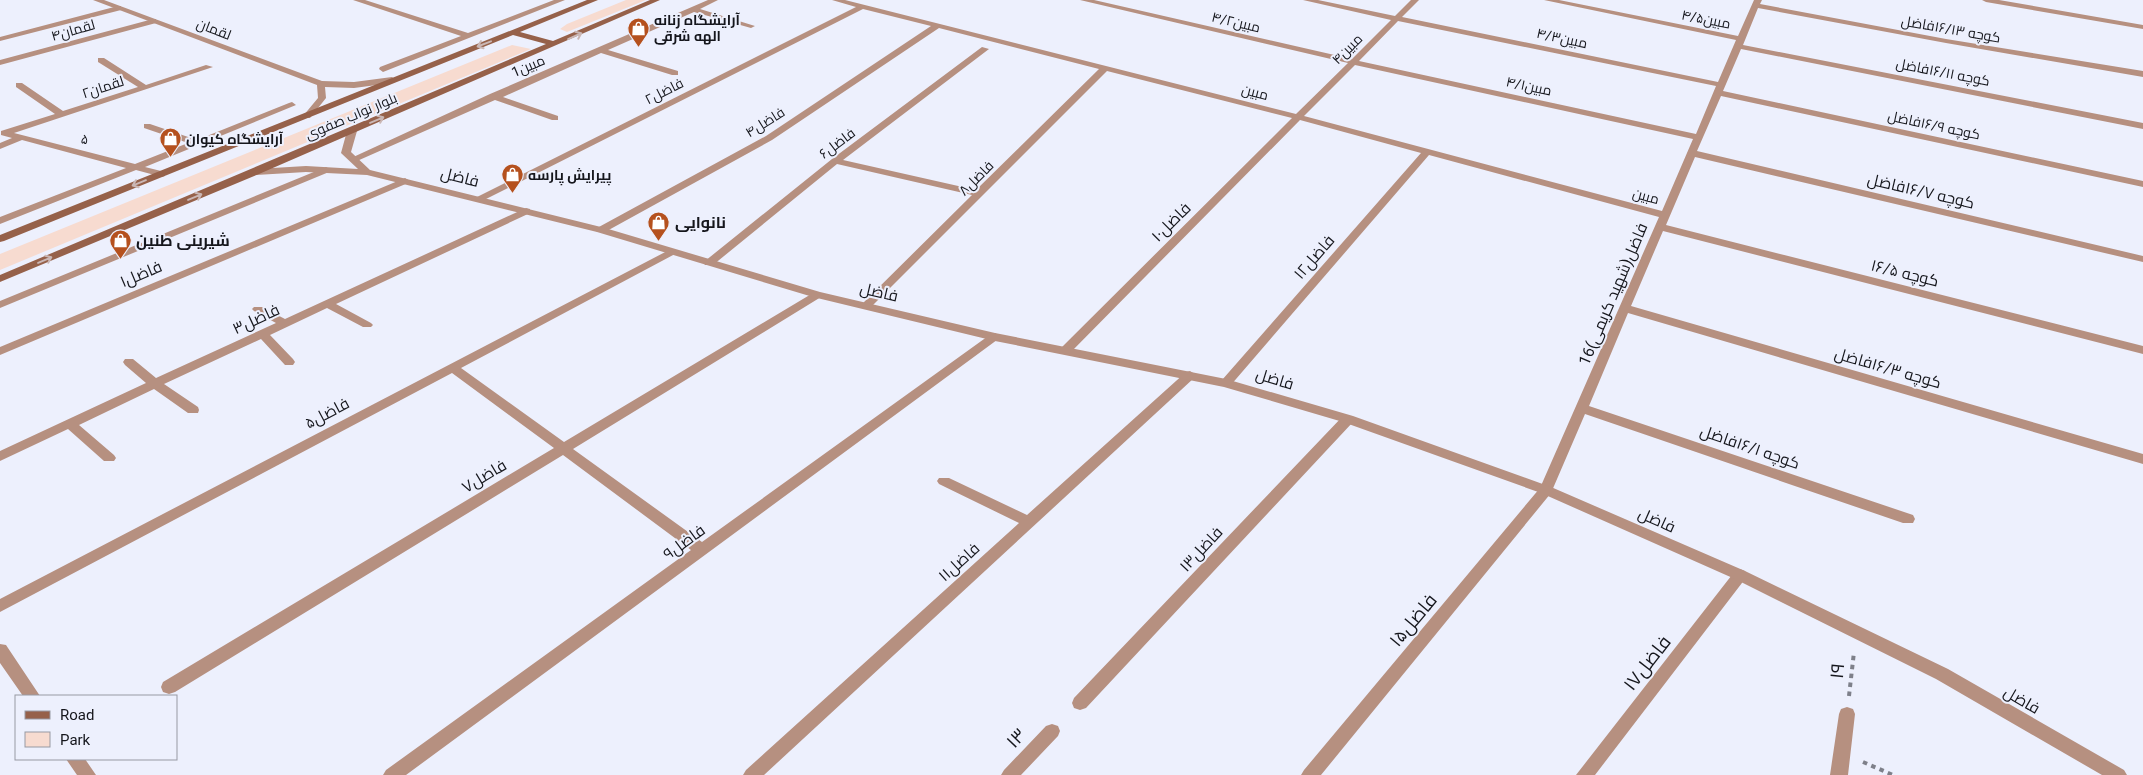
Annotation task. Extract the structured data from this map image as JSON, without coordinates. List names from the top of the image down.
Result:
{
  "streets": {
    "main road": ["بلوار نواب صفوی"],
    "street": [
      "۴/۵مبین",
      "۴/۲مبین",
      "لقمان",
      "کوچه ۱۶/۱۳فاضل",
      "لقمان۴",
      "۴/۳مبین",
      "۴مبین",
      "1مبین",
      "کوچه ۱۶/۱۱فاضل",
      "۴/۱مبین",
      "۲لقمان",
      "۲فاضل",
      "مبین",
      "۴فاضل",
      "کوچه ۱۶/۹فاضل",
      "۵",
      "۶فاضل",
      "فاضل",
      "۸فاضل",
      "کوچه ۱۶/۷فاضل",
      "۱۰فاضل",
      "۱۲فاضل",
      "کوچه ۱۶/۵",
      "۱فاضل",
      "16فاضل(شهید کریمی)",
      "۳فاضل",
      "کوچه ۱۶/۳فاضل",
      "۵فاضل",
      "کوچه ۱۶/۱فاضل",
      "۷فاضل",
      "۹فاضل",
      "۱۳فاضل",
      "۱۱فاضل",
      "۱۵فاضل",
      "۱۷فاضل",
      "۱۳"
    ],
    "path": ["۱۹"]
  },
  "crossings": [
    ["۴/۵مبین", "کوچه ۱۶/۱۱فاضل"],
    ["۴/۵مبین", "16فاضل(شهید کریمی)"],
    ["۴/۲مبین", "۴مبین"],
    ["۴/۲مبین", "۴/۱مبین"],
    ["لقمان", "لقمان۴"],
    ["لقمان", "بلوار نواب صفوی"],
    ["کوچه ۱۶/۱۳فاضل", "16فاضل(شهید کریمی)"],
    ["۴/۳مبین", "۴مبین"],
    ["۴/۳مبین", "کوچه ۱۶/۹فاضل"],
    ["۴/۳مبین", "16فاضل(شهید کریمی)"],
    ["۴مبین", "۴/۱مبین"],
    ["۴مبین", "مبین"],
    ["۴مبین", "۱۰فاضل"],
    ["کوچه ۱۶/۱۱فاضل", "16فاضل(شهید کریمی)"],
    ["۴/۱مبین", "16فاضل(شهید کریمی)"],
    ["۲لقمان", "۵"],
    ["۲فاضل", "مبین"],
    ["۲فاضل", "فاضل"],
    ["مبین", "۴فاضل"],
    ["مبین", "۸فاضل"],
    ["مبین", "۱۰فاضل"],
    ["مبین", "۱۲فاضل"],
    ["مبین", "16فاضل(شهید کریمی)"],
    ["بلوار نواب صفوی", "۵"],
    ["بلوار نواب صفوی", "فاضل"],
    ["۴فاضل", "فاضل"],
    ["کوچه ۱۶/۹فاضل", "16فاضل(شهید کریمی)"],
    ["۶فاضل", "فاضل"],
    ["فاضل", "۸فاضل"],
    ["فاضل", "۱۰فاضل"],
    ["فاضل", "۱۲فاضل"],
    ["فاضل", "۱فاضل"],
    ["فاضل", "16فاضل(شهید کریمی)"],
    ["فاضل", "۳فاضل"],
    ["فاضل", "۵فاضل"],
    ["فاضل", "۷فاضل"],
    ["فاضل", "۹فاضل"],
    ["فاضل", "۱۳فاضل"],
    ["فاضل", "۱۱فاضل"],
    ["فاضل", "۱۵فاضل"],
    ["فاضل", "۱۷فاضل"],
    ["فاضل", "۱۹"],
    ["کوچه ۱۶/۷فاضل", "16فاضل(شهید کریمی)"],
    ["کوچه ۱۶/۵", "16فاضل(شهید کریمی)"],
    ["16فاضل(شهید کریمی)", "کوچه ۱۶/۳فاضل"],
    ["16فاضل(شهید کریمی)", "کوچه ۱۶/۱فاضل"],
    ["16فاضل(شهید کریمی)", "۱۵فاضل"]
  ],
  "places": {
    "shop": [
      "آرایشگاه زنانه الهه شرقی",
      "آرایشگاه کیوان",
      "پیرایش پارسه",
      "نانوایی",
      "شیرینی طنین"
    ]
  },
  "legend": ["Road", "Park"]
}
